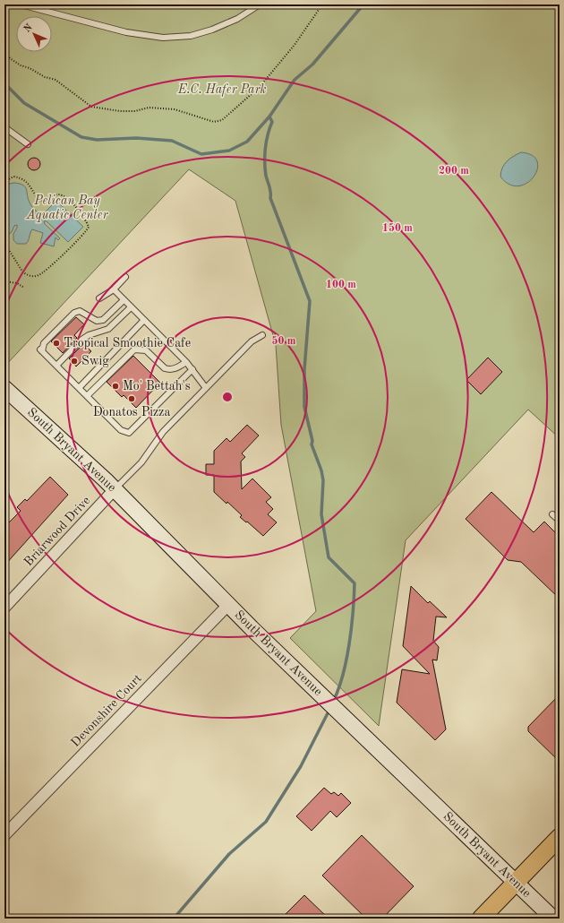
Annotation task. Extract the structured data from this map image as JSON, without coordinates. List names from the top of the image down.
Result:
{
  "streets": {
    "main road": ["South Bryant Avenue"],
    "street": ["Briarwood Drive", "Devonshire Court"]
  },
  "crossings": [
    ["South Bryant Avenue", "Briarwood Drive"],
    ["South Bryant Avenue", "Devonshire Court"]
  ],
  "parks": ["E.C. Hafer Park", "Pelican Bay Aquatic Center"],
  "places": [
    "Tropical Smoothie Cafe",
    "Swig",
    "Mo' Bettah's",
    "Donatos Pizza"
  ],
  "north": "top left",
  "rings": [
    "200 m",
    "150 m",
    "100 m",
    "50 m"
  ]
}
